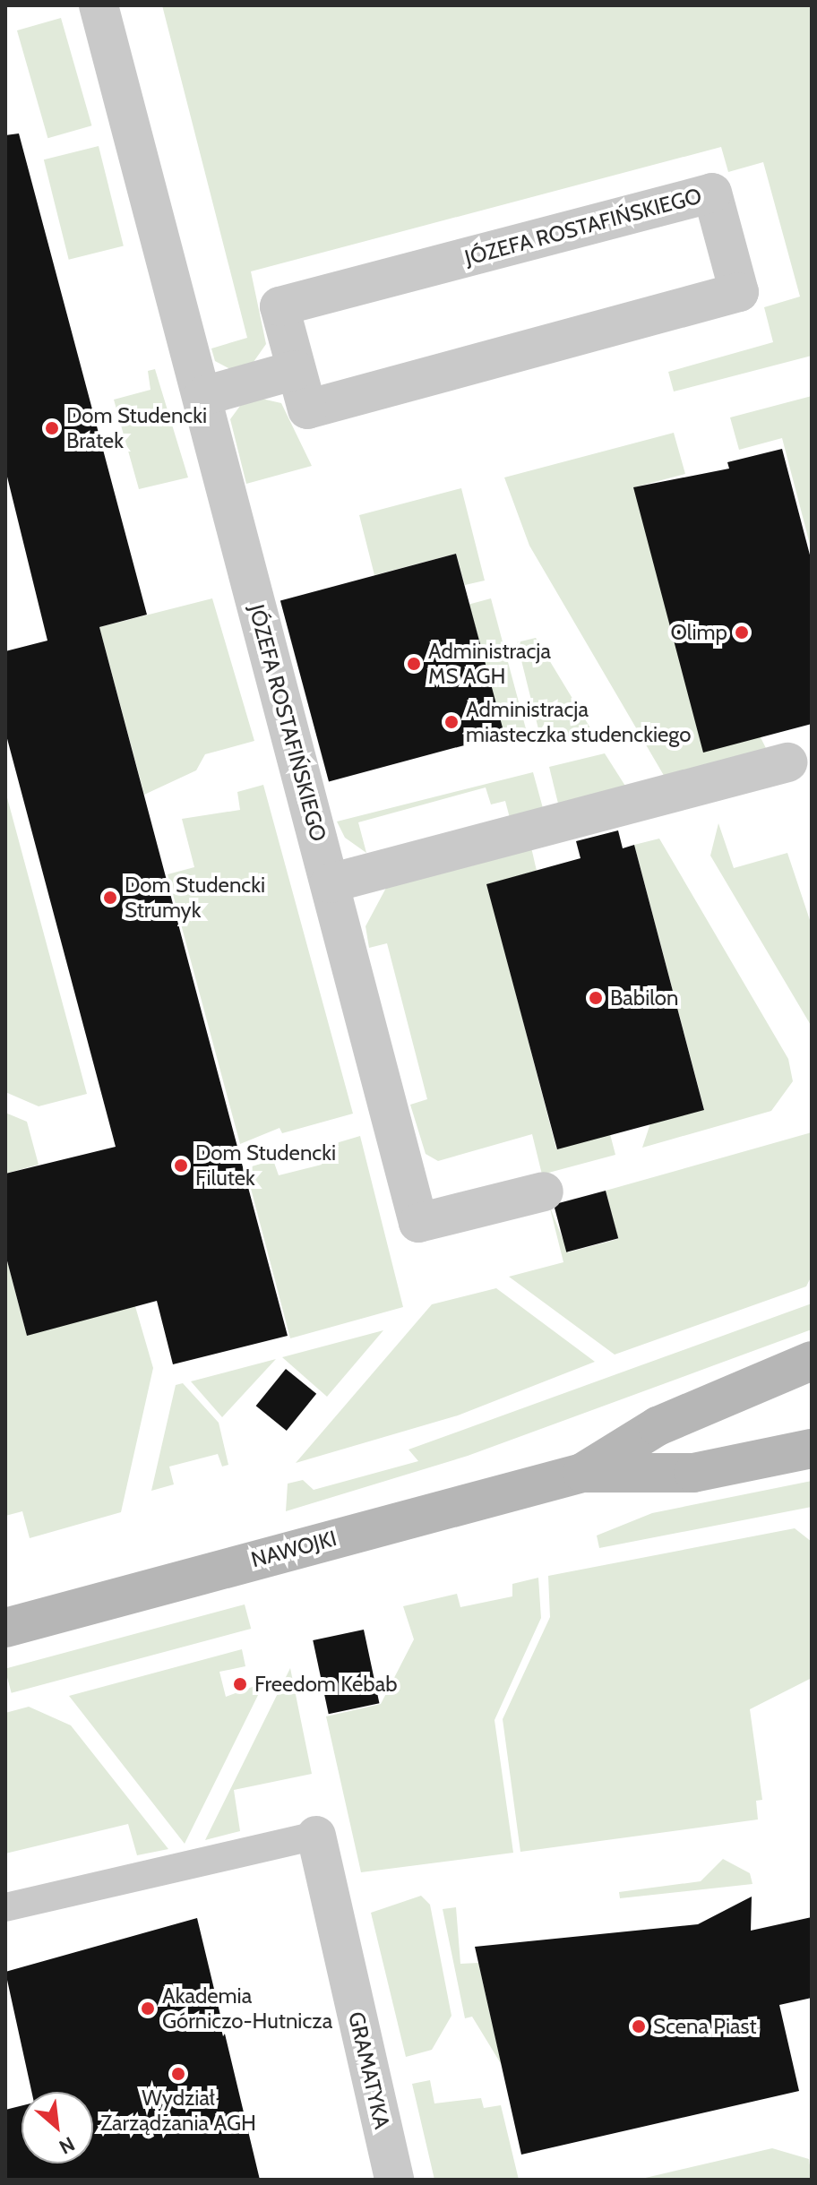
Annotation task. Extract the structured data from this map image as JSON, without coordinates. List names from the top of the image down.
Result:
{
  "streets": {
    "main road": ["NAWOJKI"],
    "street": ["JÓZEFA ROSTAFIŃSKIEGO", "GRAMATYKA"]
  },
  "places": [
    "Dom Studencki Bratek",
    "Olimp",
    "Administracja MS AGH",
    "Administracja miasteczka studenckiego",
    "Dom Studencki Strumyk",
    "Babilon",
    "Dom Studencki Filutek",
    "Freedom Kebab",
    "Akademia Górniczo-Hutnicza",
    "Scena Piast",
    "Wydział Zarządzania AGH"
  ],
  "north": "bottom right"
}
